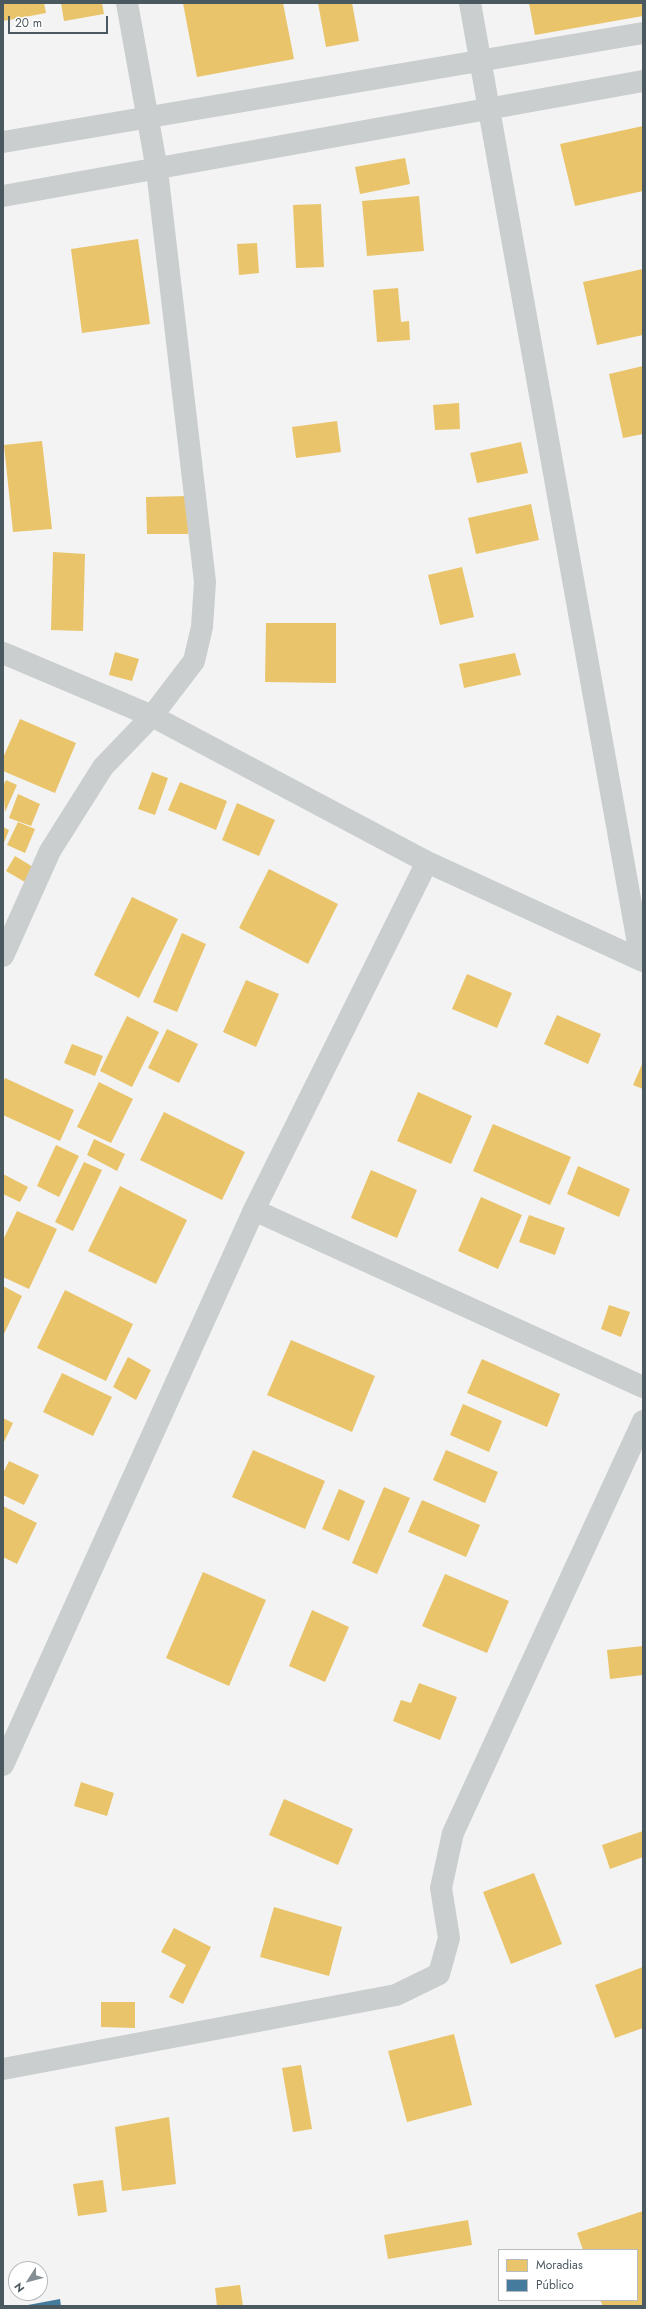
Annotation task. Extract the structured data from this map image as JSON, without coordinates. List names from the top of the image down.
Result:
{
  "legend": ["Moradias", "Público"],
  "scale_bar": "20 m",
  "north": "bottom left"
}
